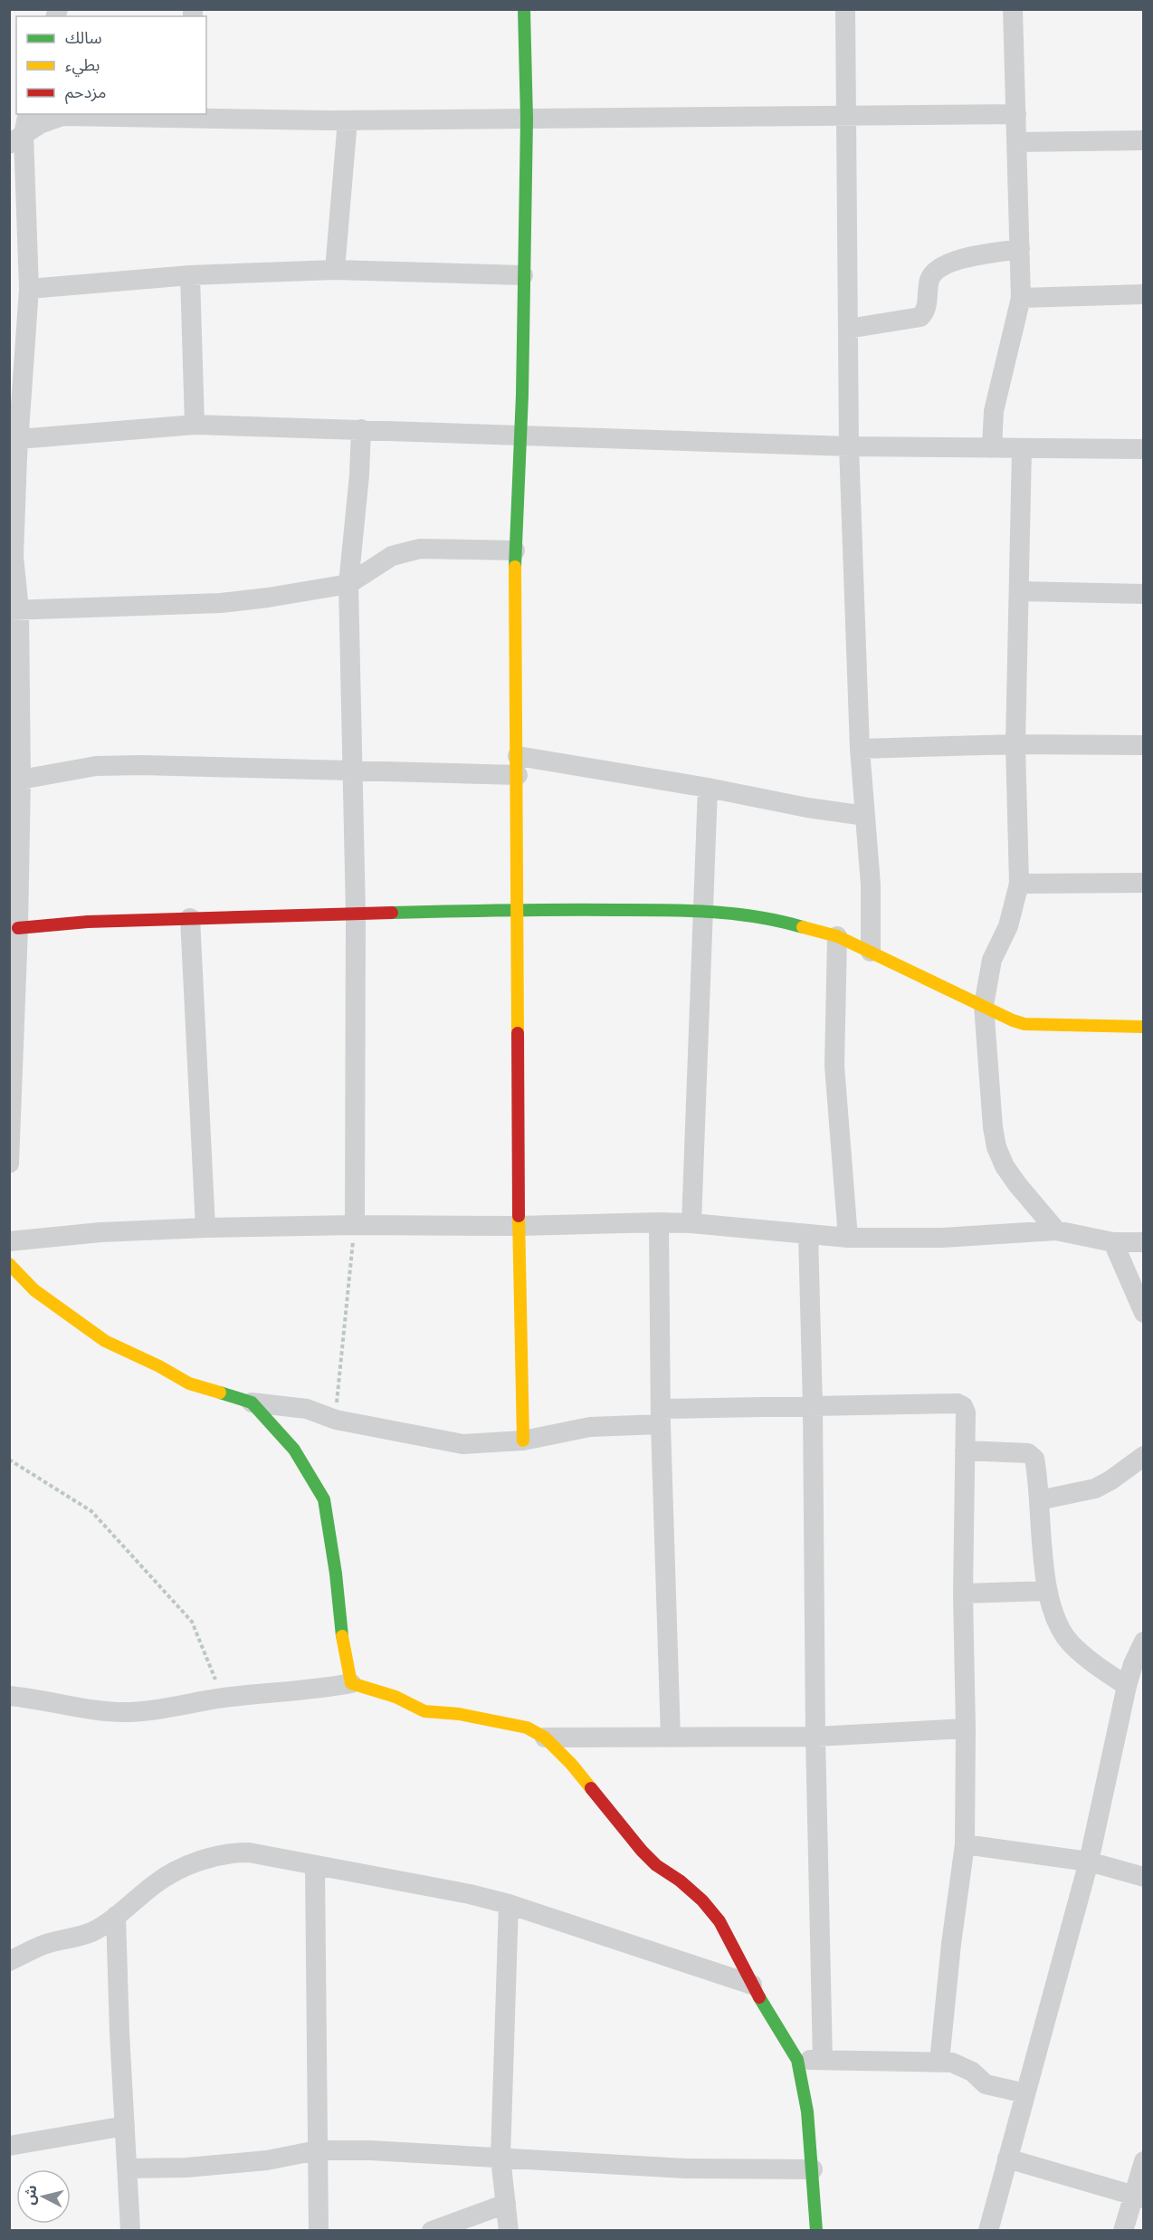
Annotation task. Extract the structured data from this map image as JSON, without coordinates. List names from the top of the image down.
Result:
{
  "legend": ["سالك", "بطيء", "مزدحم"],
  "north": "left"
}
